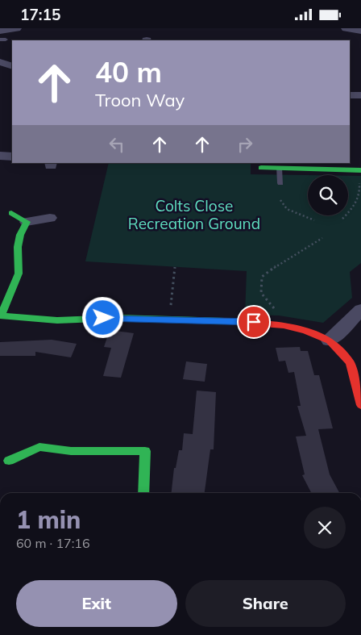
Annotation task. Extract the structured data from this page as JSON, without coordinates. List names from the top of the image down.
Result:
{
  "parks": ["Colts Close Recreation Ground"],
  "page": {
    "status": "17:15",
    "turn": ["40 m", "Troon Way"],
    "heading": ["1 min", "60 m · 17:16"],
    "buttons": ["Exit", "Share"]
  }
}
